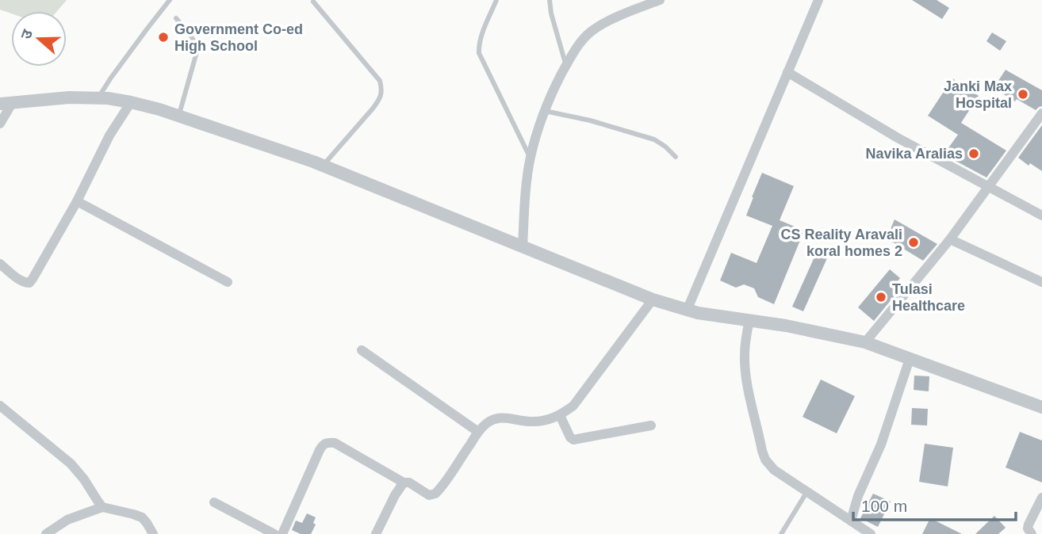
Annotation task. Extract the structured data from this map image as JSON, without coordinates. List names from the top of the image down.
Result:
{
  "places": [
    "Government Co-ed High School",
    "Janki Max Hospital",
    "Navika Aralias",
    "CS Reality Aravali koral homes 2",
    "Tulasi Healthcare"
  ],
  "scale_bar": "100 m",
  "north": "left"
}
